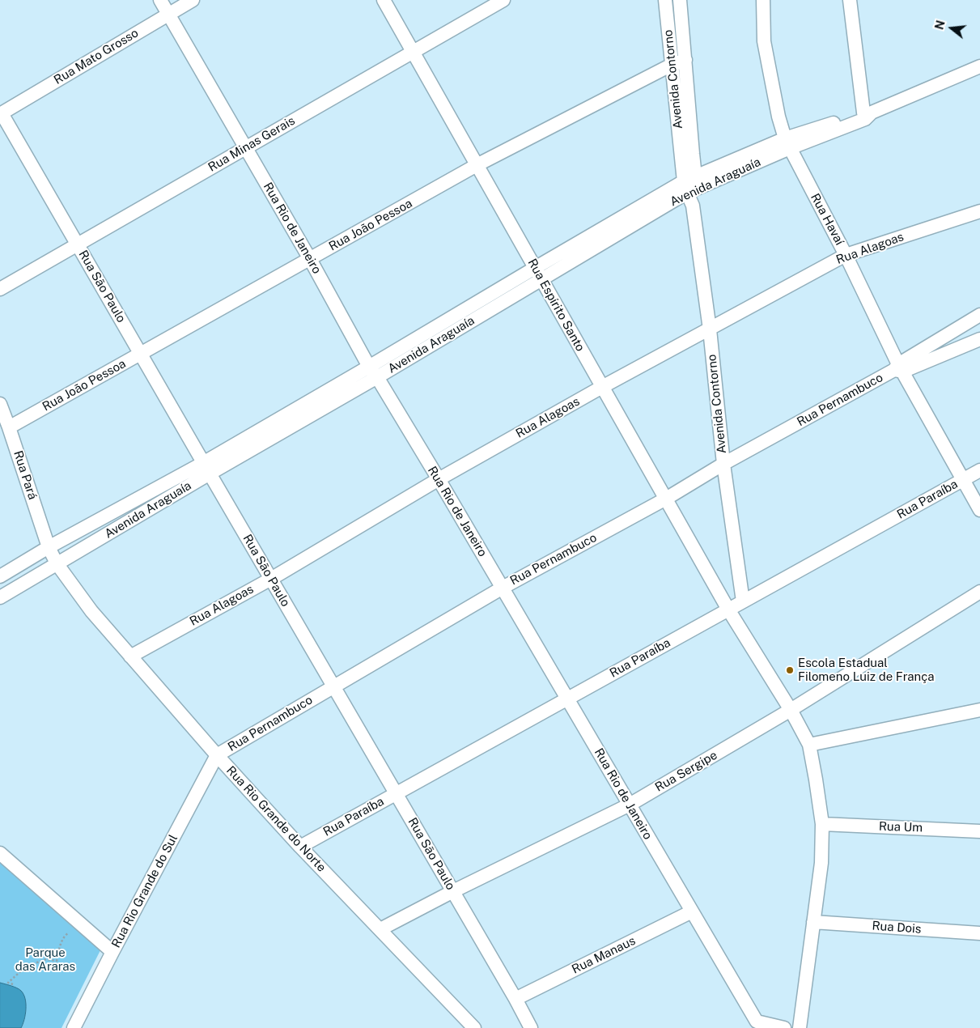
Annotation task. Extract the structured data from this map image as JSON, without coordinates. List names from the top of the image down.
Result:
{
  "streets": {
    "street": [
      "Rua Mato Grosso",
      "Avenida Contorno",
      "Rua Minas Gerais",
      "Avenida Araguaía",
      "Rua Havaí",
      "Rua João Pessoa",
      "Rua Rio de Janeiro",
      "Rua Alagoas",
      "Rua São Paulo",
      "Rua Espírito Santo",
      "Rua Pernambuco",
      "Rua Pará",
      "Rua Paraíba",
      "Rua Sergipe",
      "Rua Rio Grande do Norte",
      "Rua Um",
      "Rua Rio Grande do Sul",
      "Rua Dois",
      "Rua Manaus"
    ]
  },
  "crossings": [
    ["Rua Mato Grosso", "Rua Rio de Janeiro"],
    ["Rua Mato Grosso", "Rua São Paulo"],
    ["Avenida Contorno", "Avenida Araguaía"],
    ["Avenida Contorno", "Rua João Pessoa"],
    ["Avenida Contorno", "Rua Alagoas"],
    ["Avenida Contorno", "Rua Pernambuco"],
    ["Avenida Contorno", "Rua Paraíba"],
    ["Rua Minas Gerais", "Rua Rio de Janeiro"],
    ["Rua Minas Gerais", "Rua São Paulo"],
    ["Rua Minas Gerais", "Rua Espírito Santo"],
    ["Avenida Araguaía", "Rua Havaí"],
    ["Avenida Araguaía", "Rua Rio de Janeiro"],
    ["Avenida Araguaía", "Rua São Paulo"],
    ["Avenida Araguaía", "Rua Espírito Santo"],
    ["Avenida Araguaía", "Rua Pará"],
    ["Avenida Araguaía", "Rua Rio Grande do Norte"],
    ["Rua Havaí", "Rua Alagoas"],
    ["Rua Havaí", "Rua Pernambuco"],
    ["Rua Havaí", "Rua Paraíba"],
    ["Rua João Pessoa", "Rua Rio de Janeiro"],
    ["Rua João Pessoa", "Rua São Paulo"],
    ["Rua João Pessoa", "Rua Espírito Santo"],
    ["Rua João Pessoa", "Rua Pará"],
    ["Rua Rio de Janeiro", "Rua Alagoas"],
    ["Rua Rio de Janeiro", "Rua Pernambuco"],
    ["Rua Rio de Janeiro", "Rua Paraíba"],
    ["Rua Rio de Janeiro", "Rua Sergipe"],
    ["Rua Rio de Janeiro", "Rua Manaus"],
    ["Rua Alagoas", "Rua São Paulo"],
    ["Rua Alagoas", "Rua Espírito Santo"],
    ["Rua Alagoas", "Rua Rio Grande do Norte"],
    ["Rua São Paulo", "Rua Pernambuco"],
    ["Rua São Paulo", "Rua Paraíba"],
    ["Rua São Paulo", "Rua Sergipe"],
    ["Rua São Paulo", "Rua Manaus"],
    ["Rua Espírito Santo", "Rua Pernambuco"],
    ["Rua Espírito Santo", "Rua Paraíba"],
    ["Rua Espírito Santo", "Rua Sergipe"],
    ["Rua Espírito Santo", "Rua Um"],
    ["Rua Espírito Santo", "Rua Dois"],
    ["Rua Pernambuco", "Rua Rio Grande do Norte"],
    ["Rua Pernambuco", "Rua Rio Grande do Sul"],
    ["Rua Pará", "Rua Rio Grande do Norte"],
    ["Rua Paraíba", "Rua Rio Grande do Norte"],
    ["Rua Sergipe", "Rua Rio Grande do Norte"],
    ["Rua Rio Grande do Norte", "Rua Rio Grande do Sul"]
  ],
  "parks": ["Parque das Araras"],
  "places": ["Escola Estadual Filomeno Luiz de França"],
  "north": "left"
}
